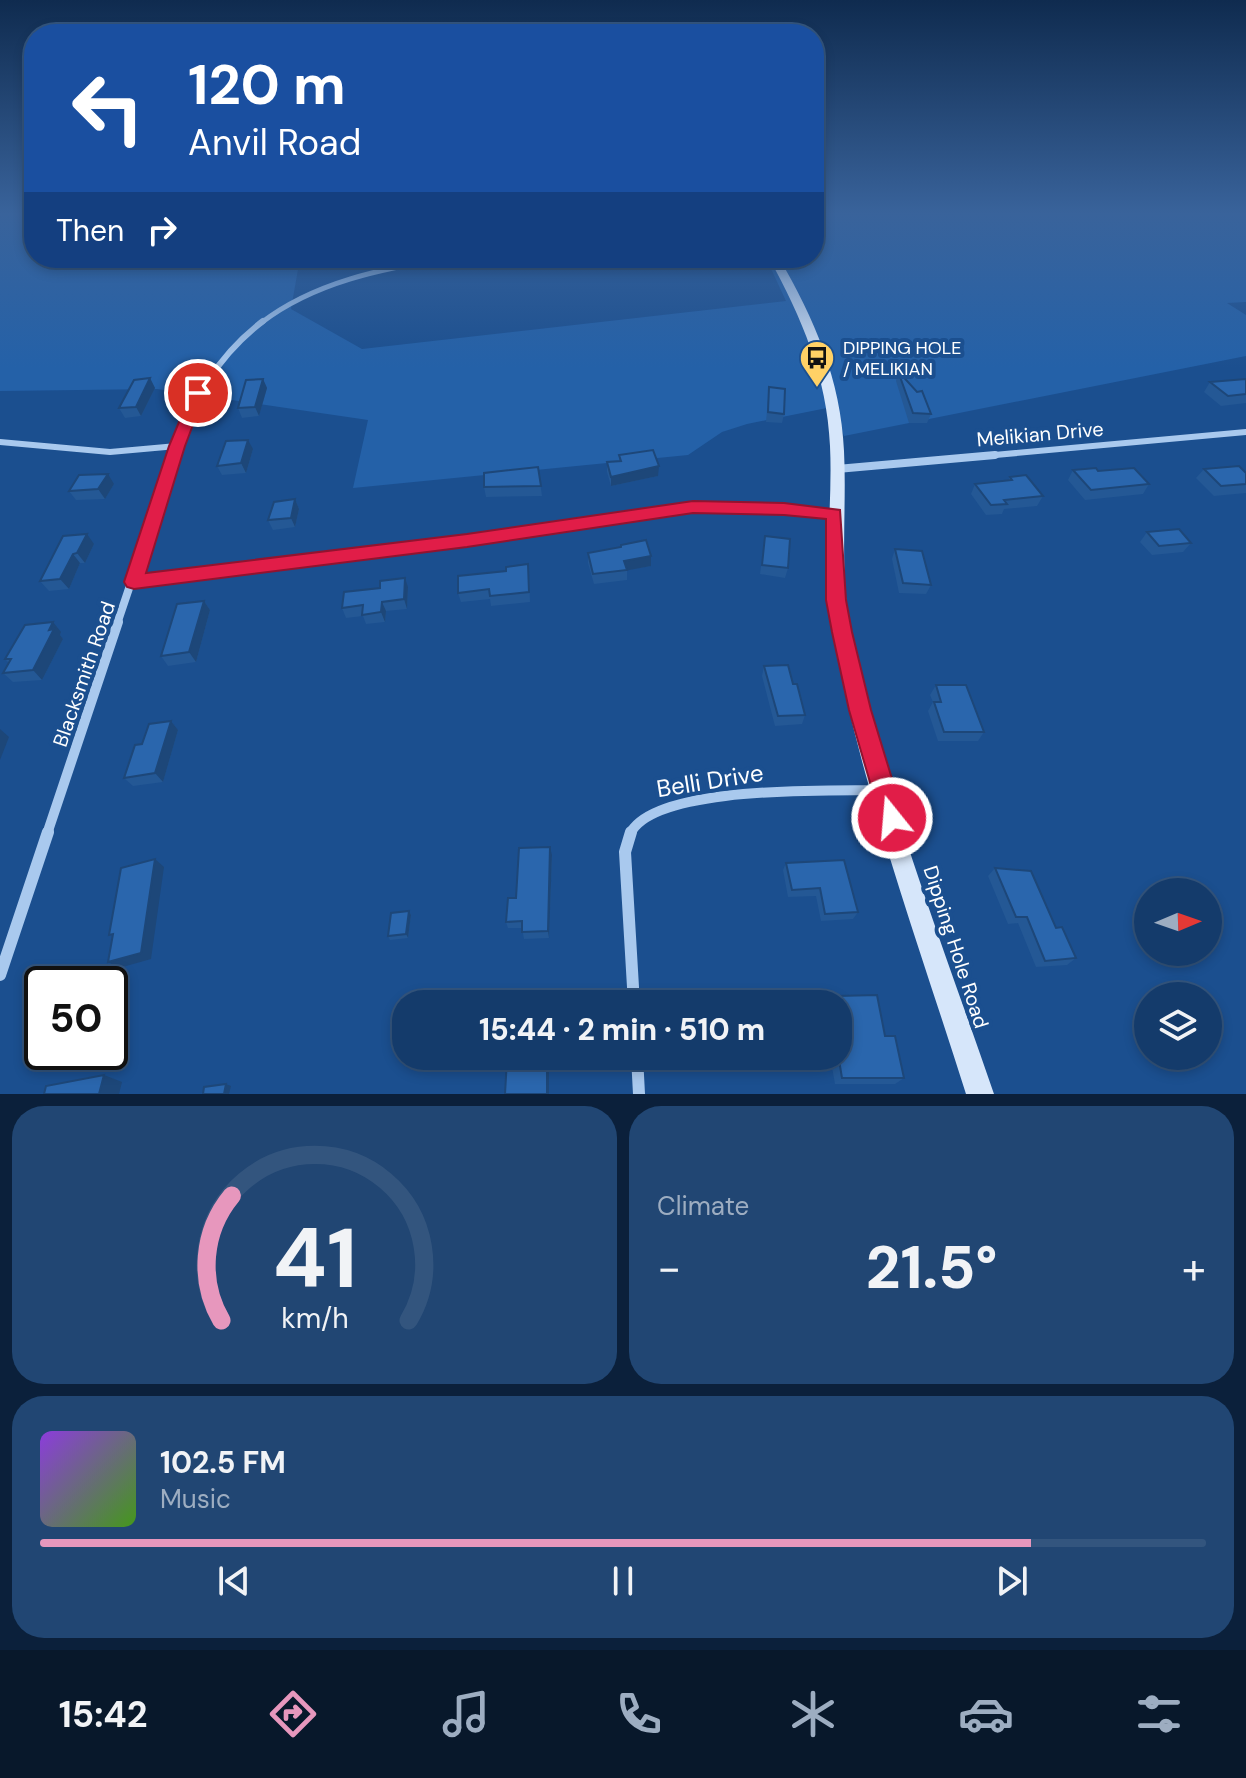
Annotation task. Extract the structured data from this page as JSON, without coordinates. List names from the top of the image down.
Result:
{
  "streets": {
    "main road": ["Dipping Hole Road"],
    "street": ["Melikian Drive", "Blacksmith Road", "Belli Drive"]
  },
  "crossings": [
    ["Melikian Drive", "Dipping Hole Road"],
    ["Belli Drive", "Dipping Hole Road"]
  ],
  "places": {
    "bus stop": ["DIPPING HOLE / MELIKIAN"]
  },
  "north": "right",
  "page": {
    "turn": ["120 m", "Anvil Road"],
    "then": "Then",
    "limit": "50",
    "trip": "15:44 · 2 min · 510 m",
    "tile": "Climate",
    "heat": ["−", "21.5°", "+"],
    "song": ["102.5 FM", "Music"],
    "tabs": "15:42",
    "gauge": ["41", "km/h"]
  }
}
